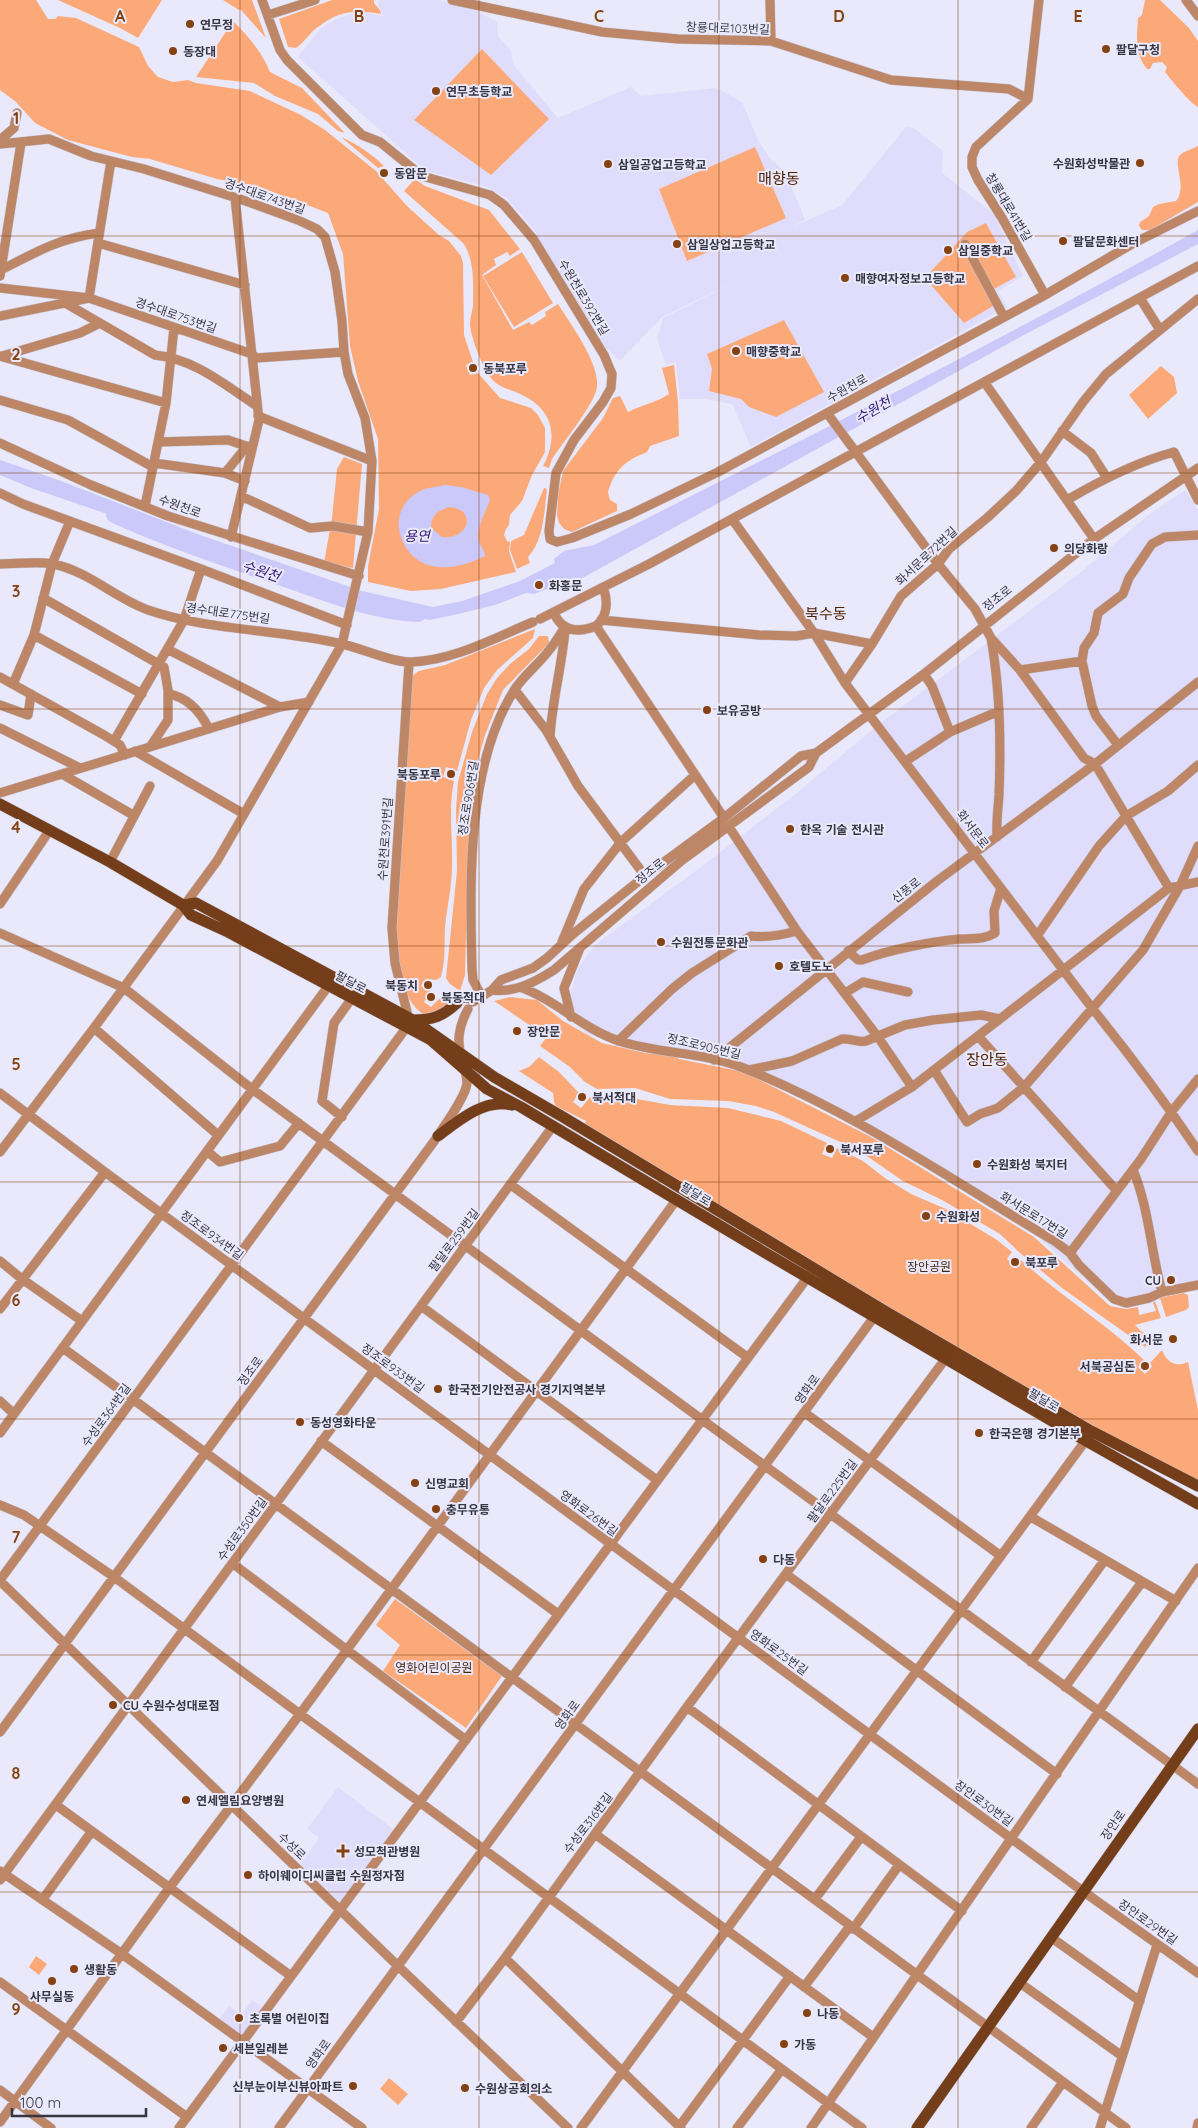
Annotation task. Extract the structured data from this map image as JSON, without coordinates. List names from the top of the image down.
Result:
{
  "streets": {
    "main road": ["팔달로", "장안로"],
    "street": [
      "창룡대로103번길",
      "경수대로743번길",
      "창룡대로41번길",
      "수원천로392번길",
      "경수대로753번길",
      "수원천로",
      "화서문로72번길",
      "정조로",
      "경수대로775번길",
      "정조로906번길",
      "화서문로",
      "수원천로391번길",
      "신풍로",
      "정조로905번길",
      "화서문로17번길",
      "정조로934번길",
      "팔달로259번길",
      "정조로933번길",
      "영화로",
      "수성로364번길",
      "팔달로225번길",
      "영화로26번길",
      "수성로350번길",
      "영화로25번길",
      "장안로30번길",
      "수성로316번길",
      "수성로",
      "장안로29번길"
    ]
  },
  "crossings": [
    ["창룡대로103번길", "창룡대로41번길"],
    ["경수대로743번길", "경수대로753번길"],
    ["경수대로743번길", "수원천로"],
    ["경수대로743번길", "경수대로775번길"],
    ["경수대로743번길", "팔달로"],
    ["경수대로743번길", "정조로934번길"],
    ["창룡대로41번길", "수원천로"],
    ["수원천로392번길", "수원천로"],
    ["화서문로72번길", "화서문로"],
    ["정조로", "정조로906번길"],
    ["정조로", "화서문로"],
    ["정조로", "팔달로"],
    ["정조로", "정조로905번길"],
    ["정조로", "정조로934번길"],
    ["정조로", "정조로933번길"],
    ["정조로", "수성로"],
    ["경수대로775번길", "수원천로391번길"],
    ["화서문로", "신풍로"],
    ["수원천로391번길", "팔달로"],
    ["수원천로391번길", "수성로364번길"],
    ["신풍로", "정조로905번길"],
    ["팔달로", "팔달로259번길"],
    ["팔달로", "영화로"],
    ["팔달로", "수성로364번길"],
    ["팔달로", "팔달로225번길"],
    ["정조로905번길", "화서문로17번길"],
    ["정조로934번길", "정조로933번길"],
    ["정조로934번길", "수성로364번길"],
    ["팔달로259번길", "정조로933번길"],
    ["팔달로259번길", "수성로350번길"],
    ["정조로933번길", "영화로26번길"],
    ["정조로933번길", "수성로350번길"],
    ["영화로", "영화로26번길"],
    ["영화로", "영화로25번길"],
    ["영화로", "수성로"],
    ["수성로364번길", "수성로"],
    ["팔달로225번길", "영화로25번길"],
    ["팔달로225번길", "수성로316번길"],
    ["영화로26번길", "영화로25번길"],
    ["수성로350번길", "수성로"],
    ["영화로25번길", "장안로30번길"],
    ["영화로25번길", "수성로316번길"],
    ["장안로30번길", "장안로"],
    ["장안로30번길", "장안로29번길"],
    ["수성로316번길", "수성로"],
    ["장안로", "장안로29번길"]
  ],
  "districts": ["매향동", "북수동", "장안동"],
  "water": ["수원천", "용연"],
  "parks": ["장안공원", "영화어린이공원"],
  "places": {
    "other": [
      "연무정",
      "팔달구청",
      "동장대",
      "연무초등학교",
      "수원화성박물관",
      "삼일공업고등학교",
      "동암문",
      "팔달문화센터",
      "삼일상업고등학교",
      "삼일중학교",
      "매향여자정보고등학교",
      "매향중학교",
      "동북포루",
      "의당화랑",
      "화홍문",
      "보유공방",
      "북동포루",
      "한옥 기술 전시관",
      "수원전통문화관",
      "호텔도노",
      "북동치",
      "북동적대",
      "장안문",
      "북서적대",
      "북서포루",
      "수원화성 북지터",
      "수원화성",
      "북포루",
      "CU",
      "화서문",
      "서북공심돈",
      "한국전기안전공사 경기지역본부",
      "동성영화타운",
      "한국은행 경기본부",
      "신명교회",
      "충무유통",
      "다동",
      "CU 수원수성대로점",
      "연세엘림요양병원",
      "하이웨이디씨클럽 수원정자점",
      "생활동",
      "사무실동",
      "나동",
      "초록별 어린이집",
      "가동",
      "세븐일레븐",
      "신부눈이부신뷰아파트",
      "수원상공회의소"
    ],
    "health": ["성모척관병원"]
  },
  "scale_bar": "100 m",
  "grid": {
    "columns": [
      "A",
      "B",
      "C",
      "D",
      "E"
    ],
    "rows": [
      "1",
      "2",
      "3",
      "4",
      "5",
      "6",
      "7",
      "8",
      "9"
    ]
  }
}
